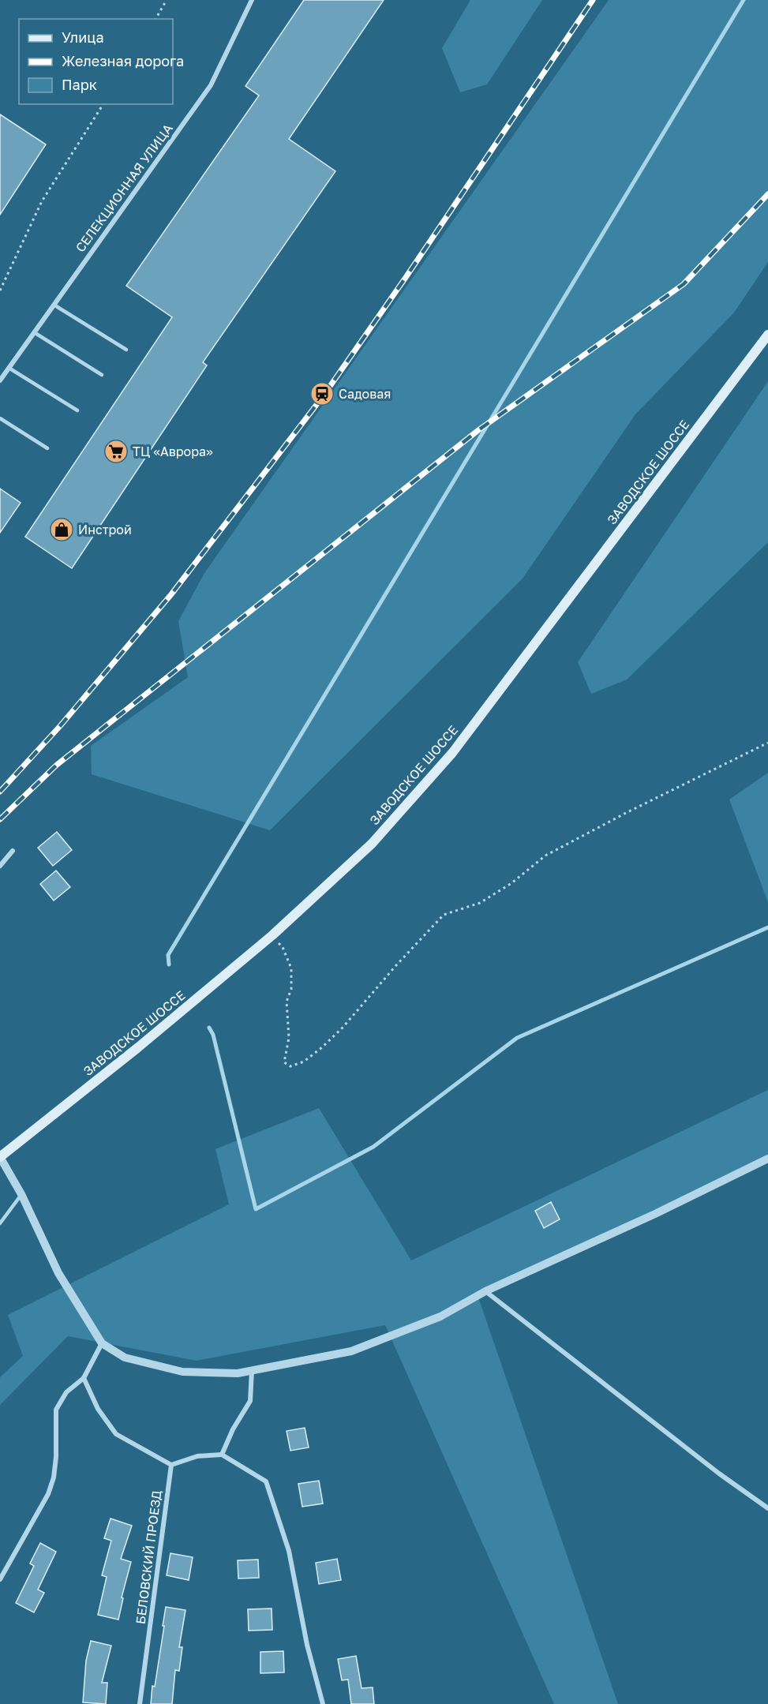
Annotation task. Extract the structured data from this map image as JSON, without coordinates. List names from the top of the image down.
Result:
{
  "streets": {
    "main road": ["ЗАВОДСКОЕ ШОССЕ"],
    "street": ["СЕЛЕКЦИОННАЯ УЛИЦА", "БЕЛОВСКИЙ ПРОЕЗД"]
  },
  "places": {
    "station": ["Садовая"],
    "supermarket": ["ТЦ «Аврора»"],
    "shop": ["Инстрой"]
  },
  "legend": ["Улица", "Железная дорога", "Парк"]
}
